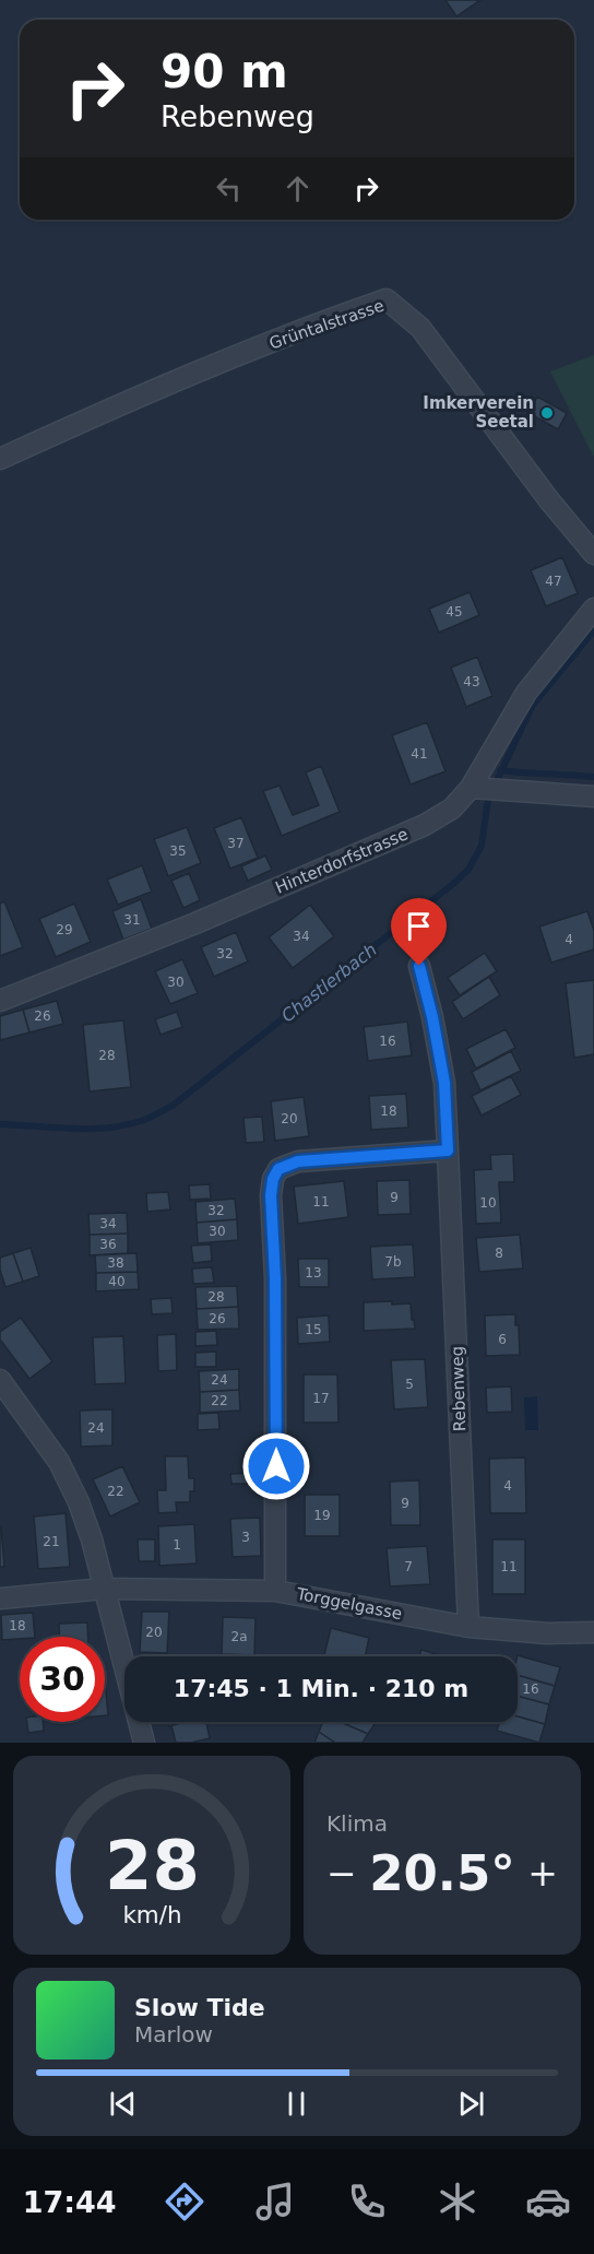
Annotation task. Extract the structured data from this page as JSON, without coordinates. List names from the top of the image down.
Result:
{
  "streets": {
    "street": [
      "Grüntalstrasse",
      "Hinterdorfstrasse",
      "Rebenweg",
      "Torggelgasse"
    ]
  },
  "crossings": [
    ["Rebenweg", "Torggelgasse"]
  ],
  "water": ["Chastlerbach"],
  "places": ["Imkerverein Seetal"],
  "house_numbers": [
    "47",
    "45",
    "43",
    "41",
    "37",
    "35",
    "31",
    "29",
    "34",
    "4",
    "32",
    "30",
    "26",
    "16",
    "28",
    "18",
    "20",
    "9",
    "11",
    "10",
    "32",
    "34",
    "30",
    "36",
    "8",
    "7b",
    "38",
    "13",
    "40",
    "28",
    "26",
    "15",
    "6",
    "24",
    "5",
    "17",
    "22",
    "24",
    "4",
    "22",
    "9",
    "19",
    "3",
    "21",
    "1",
    "7",
    "11",
    "18",
    "20",
    "2a",
    "16"
  ],
  "page": {
    "turn": ["90 m", "Rebenweg"],
    "limit": "30",
    "trip": "17:45 · 1 Min. · 210 m",
    "tile": "Klima",
    "heat": ["−", "20.5°", "+"],
    "song": ["Slow Tide", "Marlow"],
    "tabs": "17:44",
    "gauge": ["28", "km/h"]
  }
}
